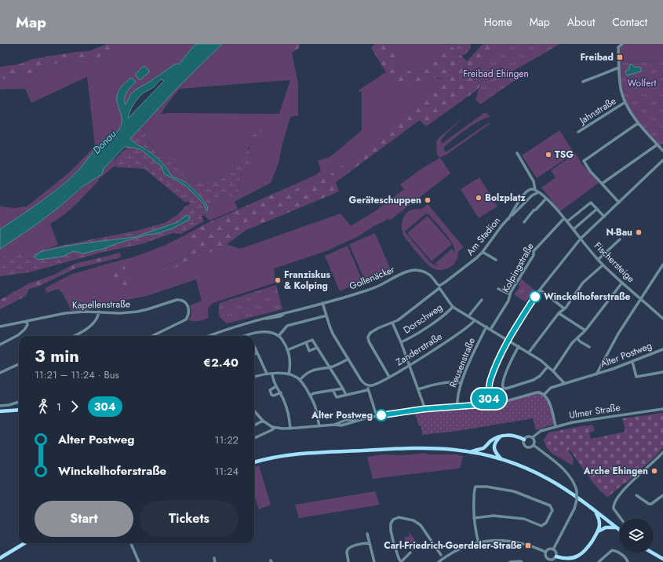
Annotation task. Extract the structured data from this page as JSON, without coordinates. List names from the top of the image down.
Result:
{
  "streets": {
    "street": [
      "Jahnstraße",
      "Am Stadion",
      "Fischersteige",
      "Kolpingstraße",
      "Gollenäcker",
      "Kapellenstraße",
      "Dorschweg",
      "Zanderstraße",
      "Alter Postweg",
      "Reusenstraße",
      "Ulmer Straße"
    ]
  },
  "crossings": [
    ["Am Stadion", "Fischersteige"],
    ["Am Stadion", "Gollenäcker"],
    ["Am Stadion", "Zanderstraße"],
    ["Fischersteige", "Kolpingstraße"],
    ["Gollenäcker", "Dorschweg"]
  ],
  "water": ["Donau"],
  "parks": ["Freibad Ehingen", "Wolfert"],
  "places": {
    "transit": ["Freibad", "Carl-Friedrich-Goerdeler-Straße"],
    "other": [
      "TSG",
      "Bolzplatz",
      "Geräteschuppen",
      "N-Bau",
      "Franziskus & Kolping",
      "Winckelhoferstraße",
      "Alter Postweg",
      "Arche Ehingen"
    ]
  },
  "lines": ["bus line 304"],
  "page": {
    "header": "Map",
    "nav": [
      "Home",
      "Map",
      "About",
      "Contact"
    ],
    "on_map": "304",
    "heading": ["3 min", "11:21 – 11:24 · Bus", "€2.40"],
    "legs": ["1", "304"],
    "list": [
      {
        "name": "Alter Postweg",
        "value": "11:22"
      },
      {
        "name": "Winckelhoferstraße",
        "value": "11:24"
      }
    ],
    "buttons": ["Start", "Tickets"]
  }
}
